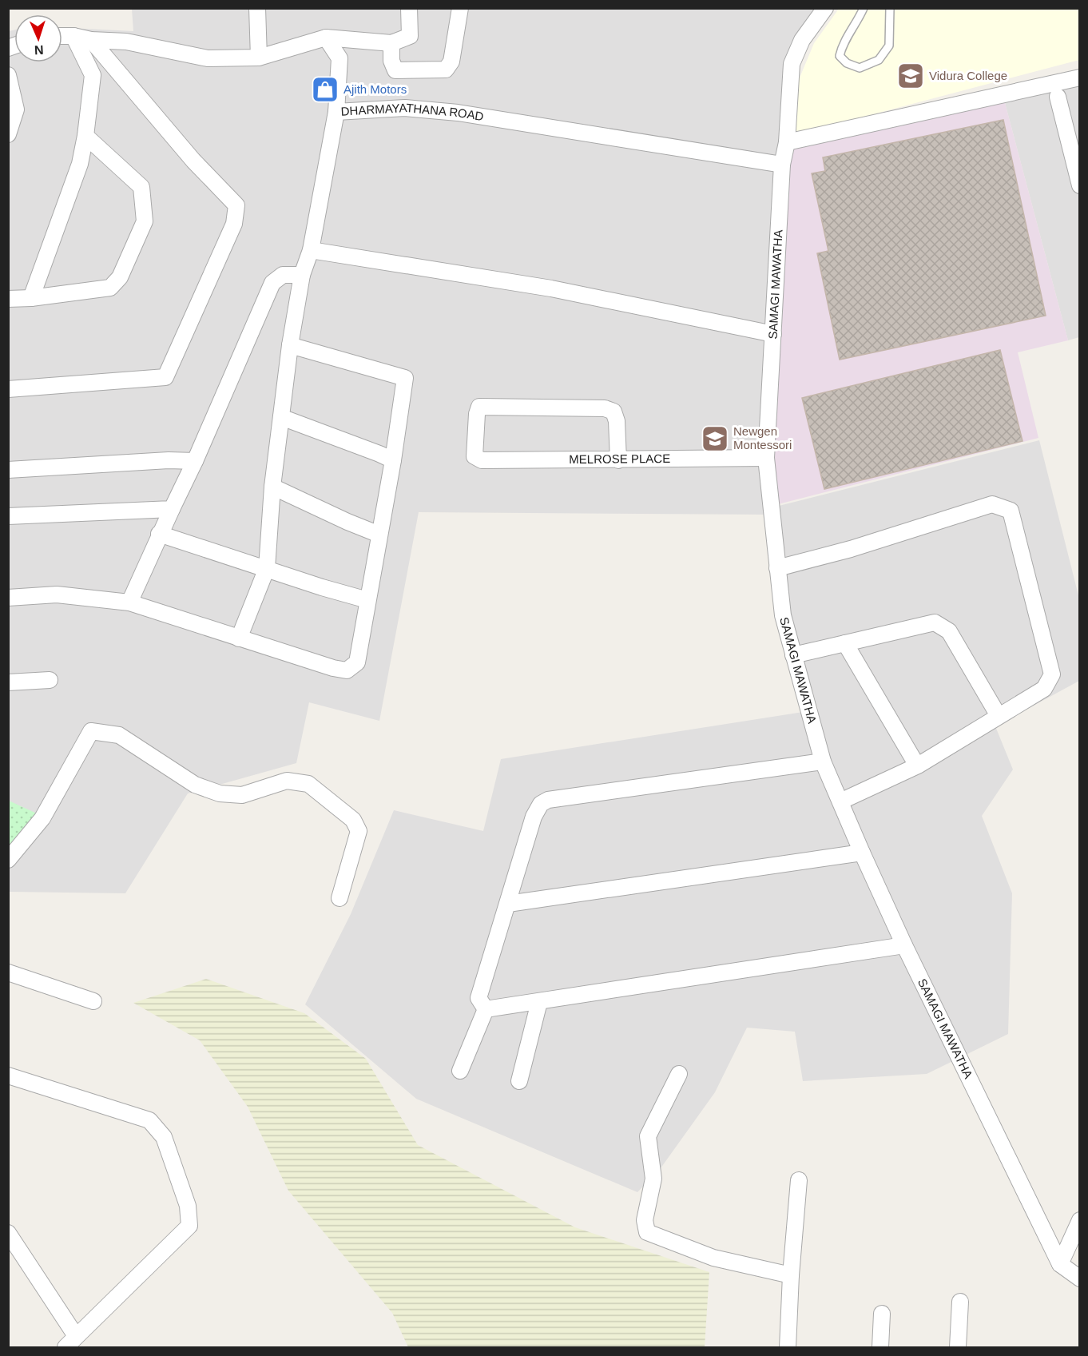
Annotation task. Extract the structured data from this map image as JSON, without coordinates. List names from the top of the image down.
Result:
{
  "streets": {
    "street": ["DHARMAYATHANA ROAD", "SAMAGI MAWATHA", "MELROSE PLACE"]
  },
  "crossings": [
    ["DHARMAYATHANA ROAD", "SAMAGI MAWATHA"],
    ["SAMAGI MAWATHA", "MELROSE PLACE"]
  ],
  "places": {
    "school or university": ["Vidura College", "Newgen Montessori"],
    "shop": ["Ajith Motors"]
  },
  "north": "bottom"
}
